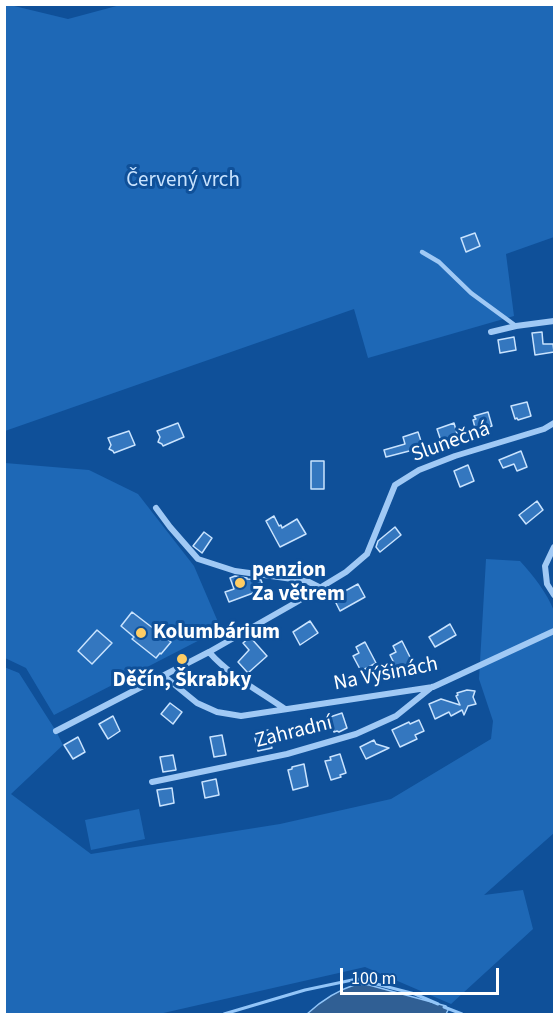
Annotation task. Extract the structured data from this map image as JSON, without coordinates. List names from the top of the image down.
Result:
{
  "streets": {
    "street": ["Slunečná", "Na Výšinách", "Zahradní"]
  },
  "crossings": [
    ["Slunečná", "Na Výšinách"],
    ["Na Výšinách", "Zahradní"]
  ],
  "parks": ["Červený vrch"],
  "places": ["penzion Za větrem", "Kolumbárium", "Děčín, Škrabky"],
  "scale_bar": "100 m"
}
